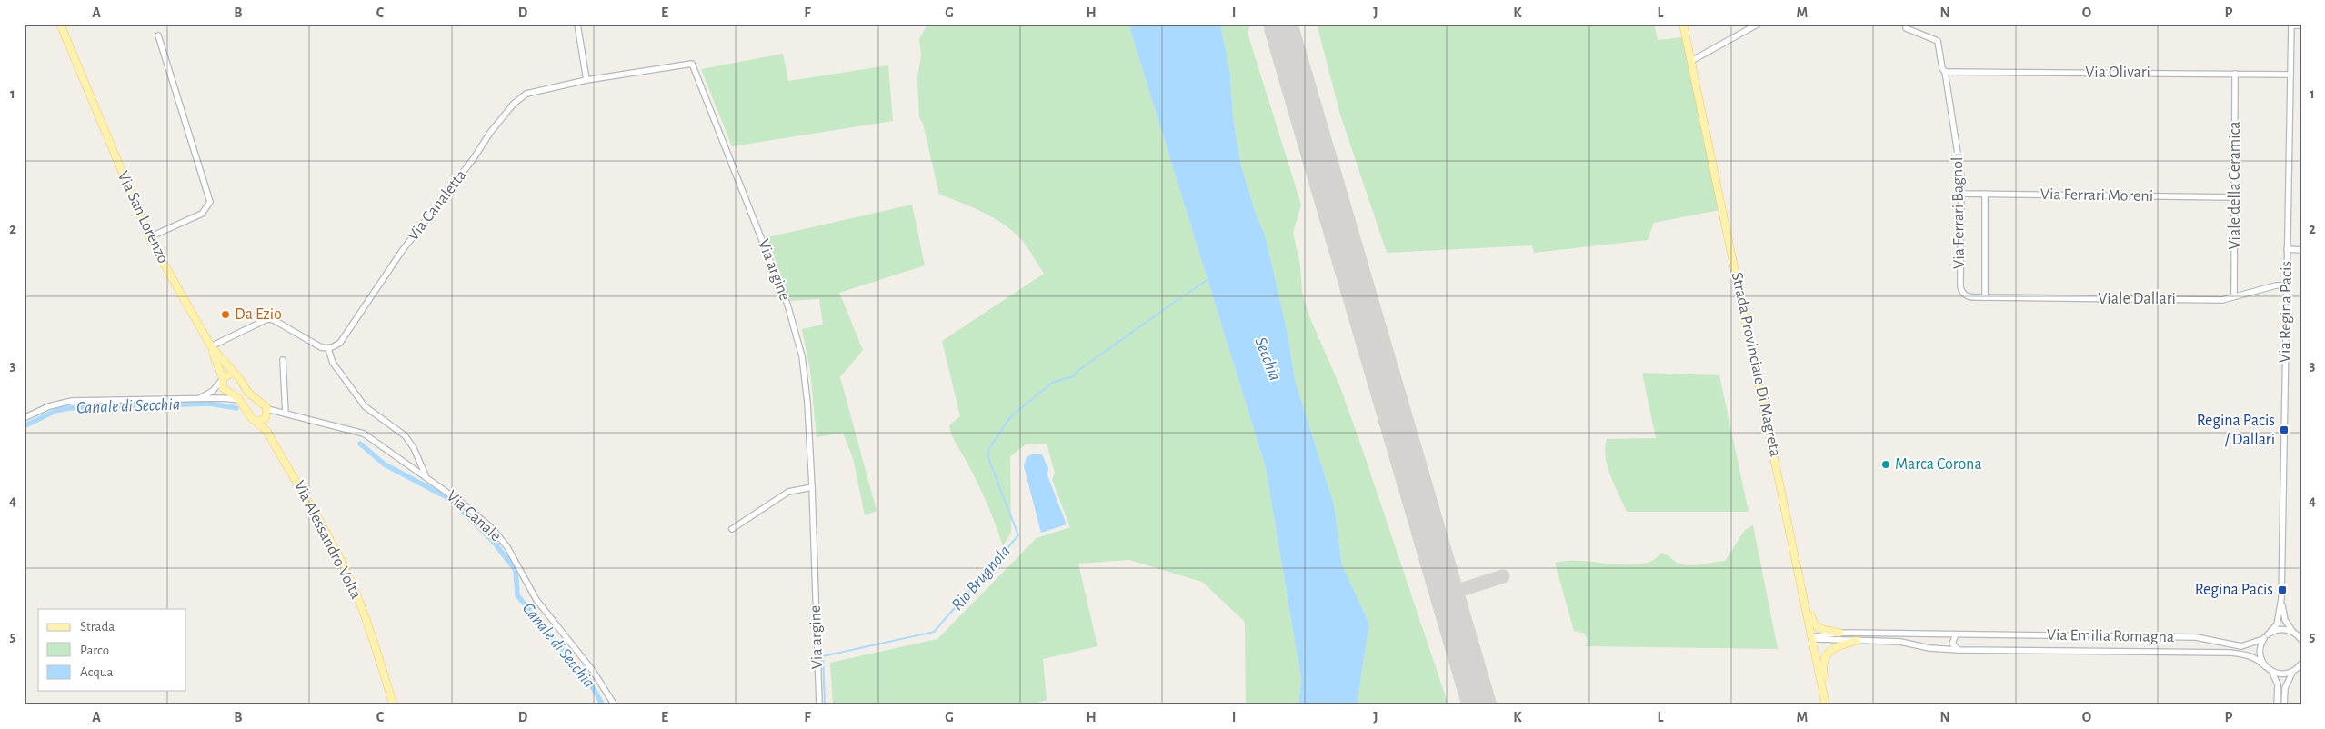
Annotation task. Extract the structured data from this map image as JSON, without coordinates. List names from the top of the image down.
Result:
{
  "streets": {
    "main road": ["Via San Lorenzo", "Strada Provinciale Di Magreta", "Via Alessandro Volta"],
    "street": [
      "Via Olivari",
      "Viale della Ceramica",
      "Via Ferrari Moreni",
      "Via Canaletta",
      "Via Ferrari Bagnoli",
      "Via argine",
      "Viale Dallari",
      "Via Regina Pacis",
      "Via Canale",
      "Via Emilia Romagna"
    ]
  },
  "crossings": [
    ["Via Olivari", "Viale della Ceramica"],
    ["Via Olivari", "Via Ferrari Bagnoli"],
    ["Via Olivari", "Via Regina Pacis"],
    ["Viale della Ceramica", "Via Ferrari Moreni"],
    ["Viale della Ceramica", "Viale Dallari"],
    ["Via Ferrari Moreni", "Via Ferrari Bagnoli"],
    ["Via Canaletta", "Via argine"],
    ["Via Ferrari Bagnoli", "Viale Dallari"],
    ["Viale Dallari", "Via Regina Pacis"],
    ["Via Regina Pacis", "Via Emilia Romagna"],
    ["Strada Provinciale Di Magreta", "Via Emilia Romagna"]
  ],
  "water": ["Secchia", "Canale di Secchia", "Rio Brugnola"],
  "places": {
    "other": ["Da Ezio", "Marca Corona"],
    "transit": ["Regina Pacis / Dallari", "Regina Pacis"]
  },
  "legend": ["Strada", "Parco", "Acqua"],
  "grid": {
    "columns": [
      "A",
      "B",
      "C",
      "D",
      "E",
      "F",
      "G",
      "H",
      "I",
      "J",
      "K",
      "L",
      "M",
      "N",
      "O",
      "P"
    ],
    "rows": [
      "1",
      "2",
      "3",
      "4",
      "5"
    ]
  }
}
